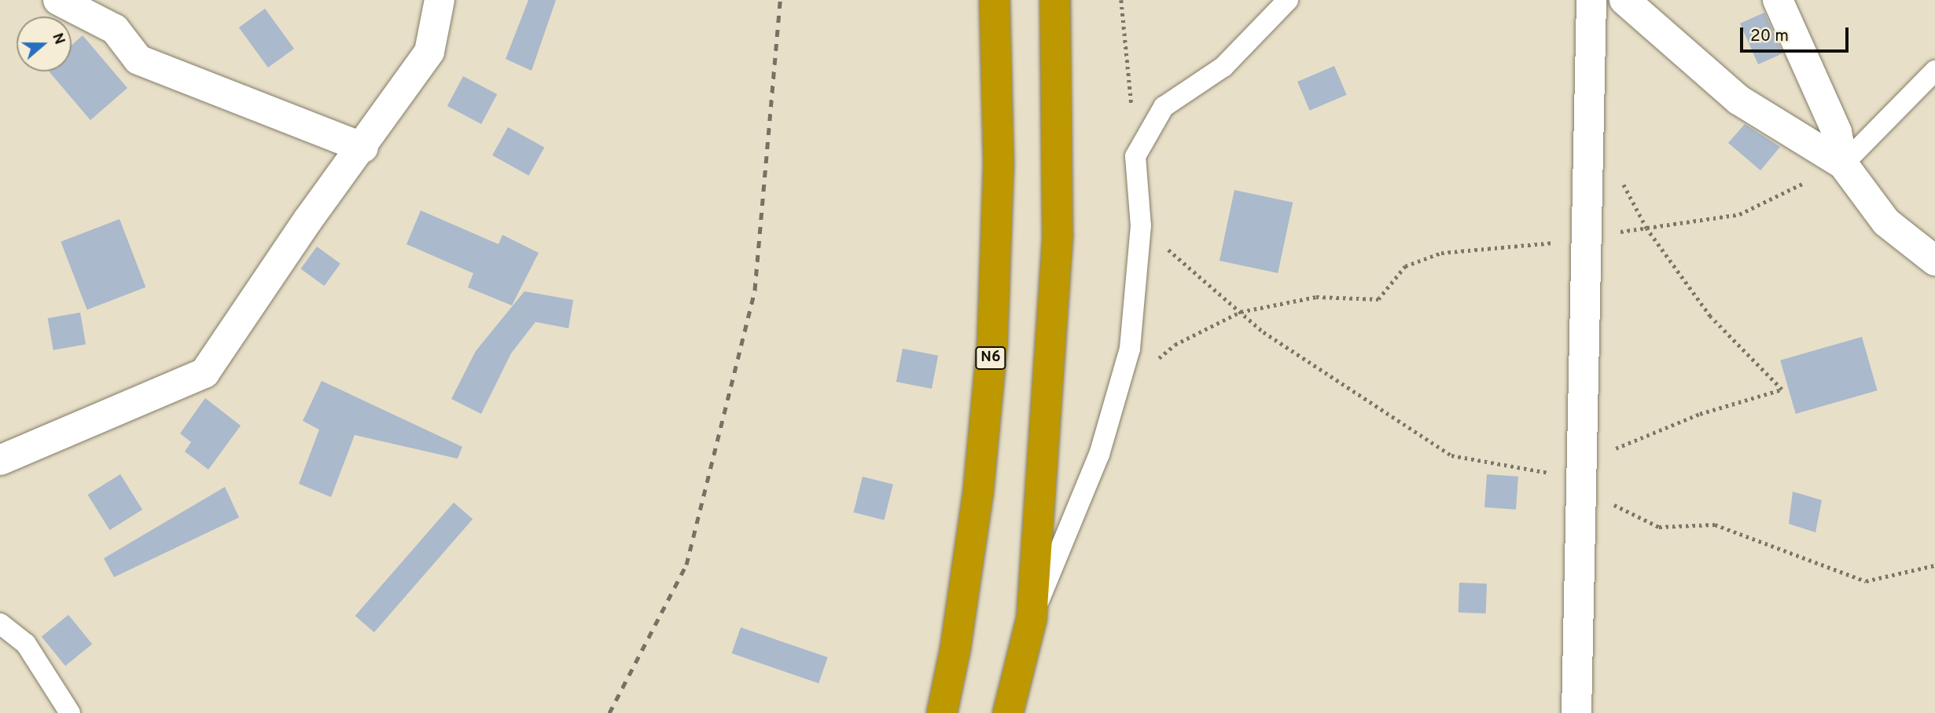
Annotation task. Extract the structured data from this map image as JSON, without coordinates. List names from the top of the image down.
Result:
{
  "streets": {
    "highway": ["N6"]
  },
  "scale_bar": "20 m",
  "north": "right"
}
